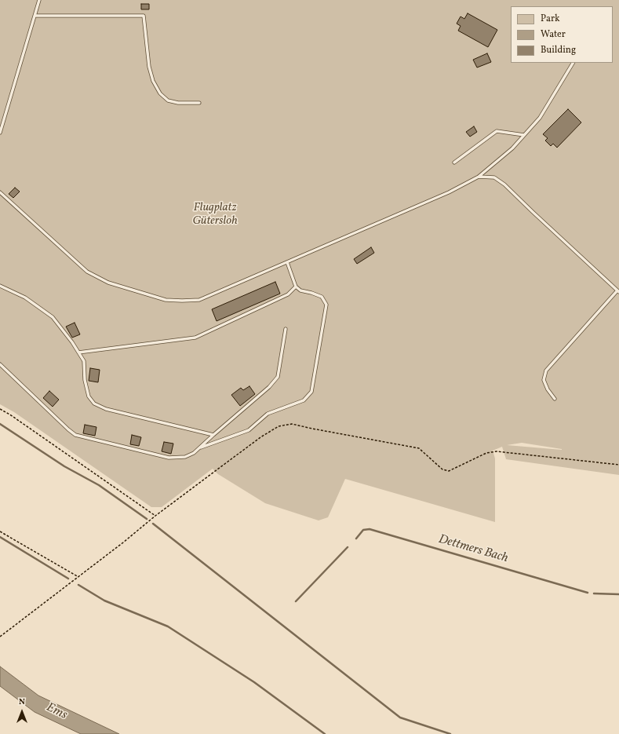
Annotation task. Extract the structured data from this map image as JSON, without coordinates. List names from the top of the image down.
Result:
{
  "water": ["Dettmers Bach", "Ems"],
  "parks": ["Flugplatz Gütersloh"],
  "legend": ["Park", "Water", "Building"],
  "north": "top"
}
